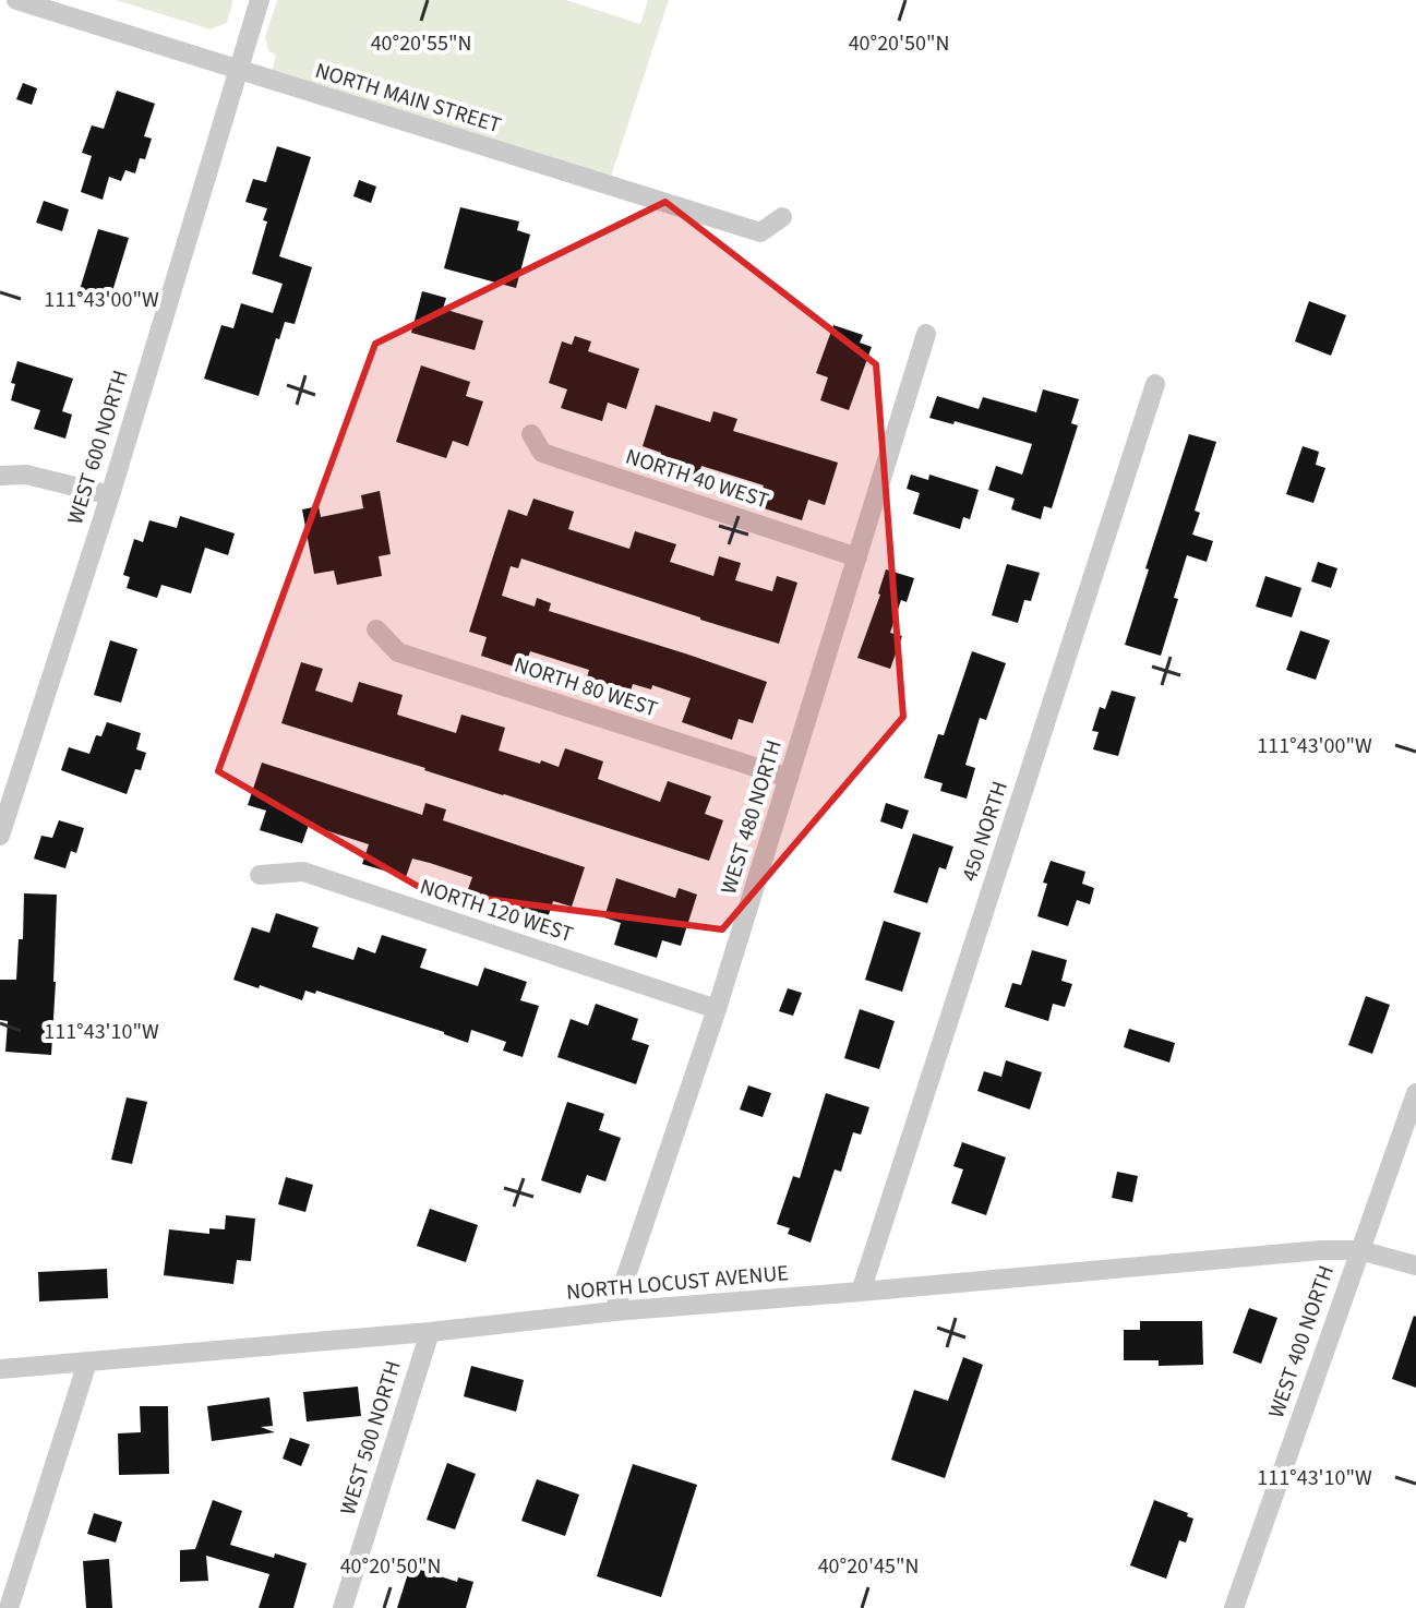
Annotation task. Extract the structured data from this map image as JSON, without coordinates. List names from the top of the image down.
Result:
{
  "streets": {
    "street": [
      "NORTH MAIN STREET",
      "WEST 600 NORTH",
      "NORTH 40 WEST",
      "NORTH 80 WEST",
      "WEST 480 NORTH",
      "450 NORTH",
      "NORTH 120 WEST",
      "NORTH LOCUST AVENUE",
      "WEST 400 NORTH",
      "WEST 500 NORTH"
    ]
  },
  "crossings": [
    ["NORTH MAIN STREET", "WEST 600 NORTH"],
    ["NORTH 40 WEST", "WEST 480 NORTH"],
    ["NORTH 80 WEST", "WEST 480 NORTH"],
    ["WEST 480 NORTH", "NORTH 120 WEST"],
    ["WEST 480 NORTH", "NORTH LOCUST AVENUE"],
    ["450 NORTH", "NORTH LOCUST AVENUE"],
    ["NORTH LOCUST AVENUE", "WEST 400 NORTH"],
    ["NORTH LOCUST AVENUE", "WEST 500 NORTH"]
  ],
  "coordinates": [
    "40°20'55\"N",
    "40°20'50\"N",
    "111°43'00\"W",
    "111°43'10\"W",
    "40°20'45\"N"
  ]
}
